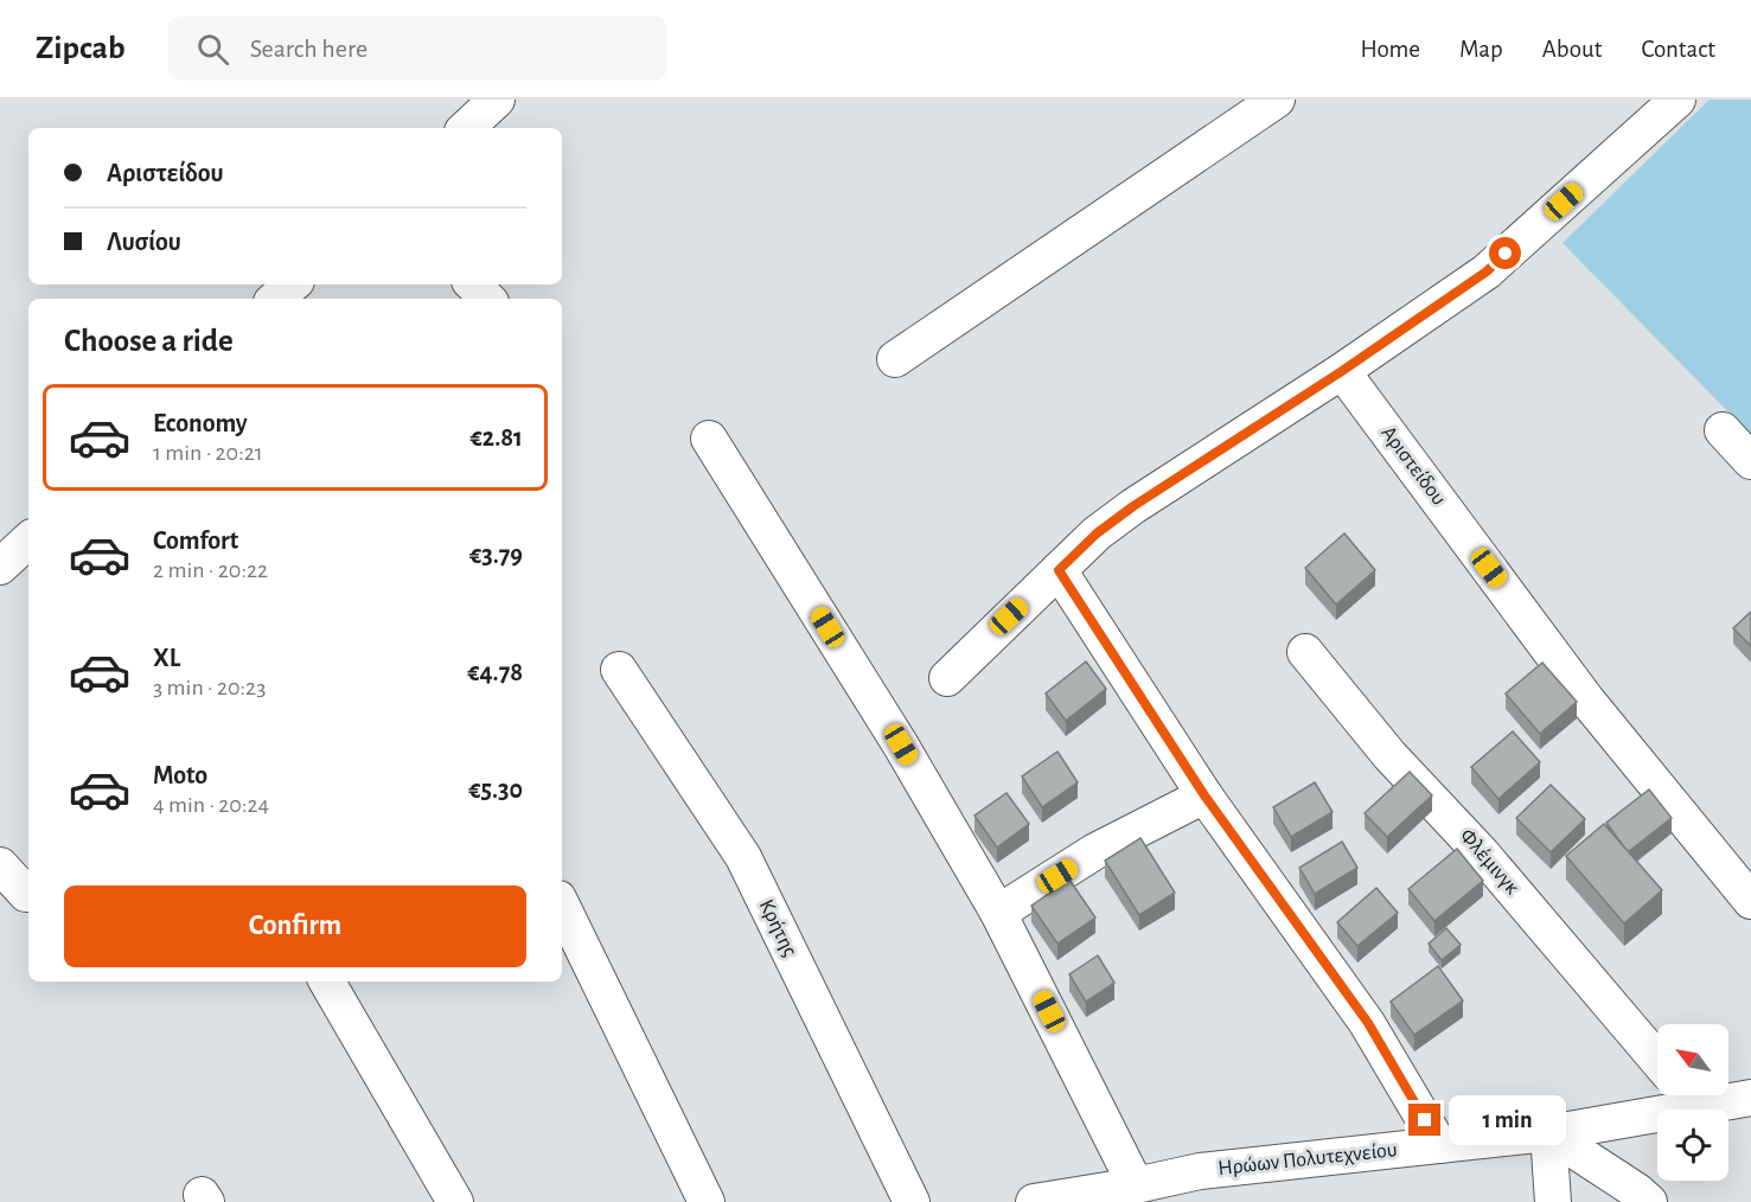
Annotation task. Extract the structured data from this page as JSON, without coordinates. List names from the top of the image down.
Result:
{
  "streets": {
    "street": [
      "Αριστείδου",
      "Φλέμινγκ",
      "Κρήτης",
      "Ηρώων Πολυτεχνείου"
    ]
  },
  "north": "top left",
  "page": {
    "header": "Zipcab",
    "search": "Search here",
    "nav": [
      "Home",
      "Map",
      "About",
      "Contact"
    ],
    "banner": ["Αριστείδου", "Λυσίου"],
    "heading": "Choose a ride",
    "list": [
      {
        "name": "Economy",
        "note": "1 min · 20:21",
        "value": "€2.81"
      },
      {
        "name": "Comfort",
        "note": "2 min · 20:22",
        "value": "€3.79"
      },
      {
        "name": "XL",
        "note": "3 min · 20:23",
        "value": "€4.78"
      },
      {
        "name": "Moto",
        "note": "4 min · 20:24",
        "value": "€5.30"
      }
    ],
    "buttons": "Confirm",
    "bubble": "1 min"
  }
}
